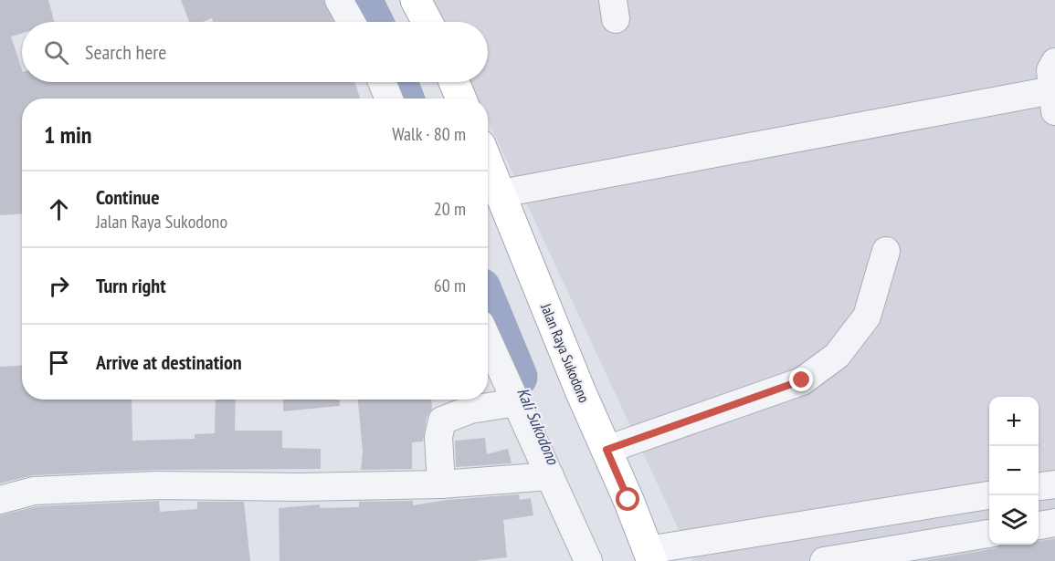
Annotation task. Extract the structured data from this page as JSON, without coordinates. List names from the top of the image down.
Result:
{
  "streets": {
    "main road": ["Jalan Raya Sukodono"]
  },
  "water": ["Kali Sukodono"],
  "page": {
    "search": "Search here",
    "heading": ["1 min", "Walk · 80 m"],
    "list": [
      ["Continue", "Jalan Raya Sukodono", "20 m"],
      ["Turn right", "60 m"],
      "Arrive at destination"
    ],
    "map_buttons": ["+", "−"]
  }
}
